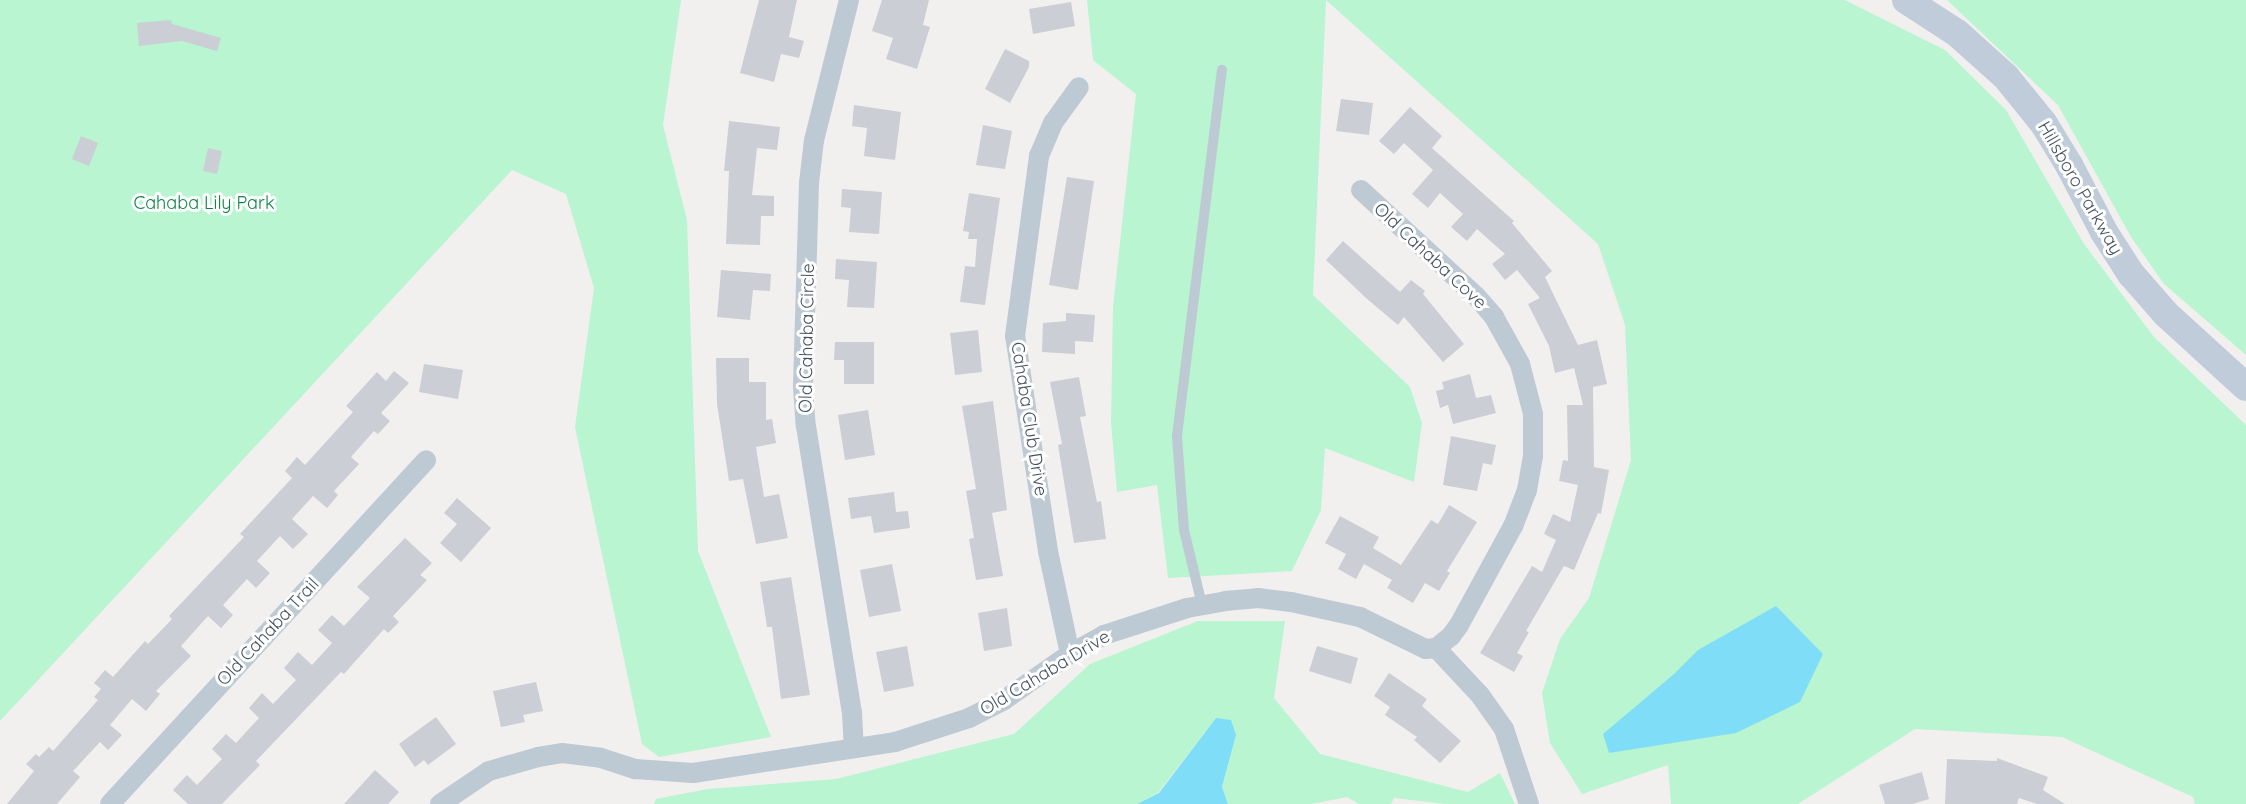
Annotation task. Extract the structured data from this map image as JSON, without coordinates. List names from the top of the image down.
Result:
{
  "streets": {
    "street": [
      "Hillsboro Parkway",
      "Old Cahaba Cove",
      "Old Cahaba Circle",
      "Cahaba Club Drive",
      "Old Cahaba Trail",
      "Old Cahaba Drive"
    ]
  },
  "crossings": [
    ["Old Cahaba Cove", "Old Cahaba Drive"],
    ["Old Cahaba Circle", "Old Cahaba Drive"],
    ["Cahaba Club Drive", "Old Cahaba Drive"]
  ],
  "parks": ["Cahaba Lily Park"]
}
